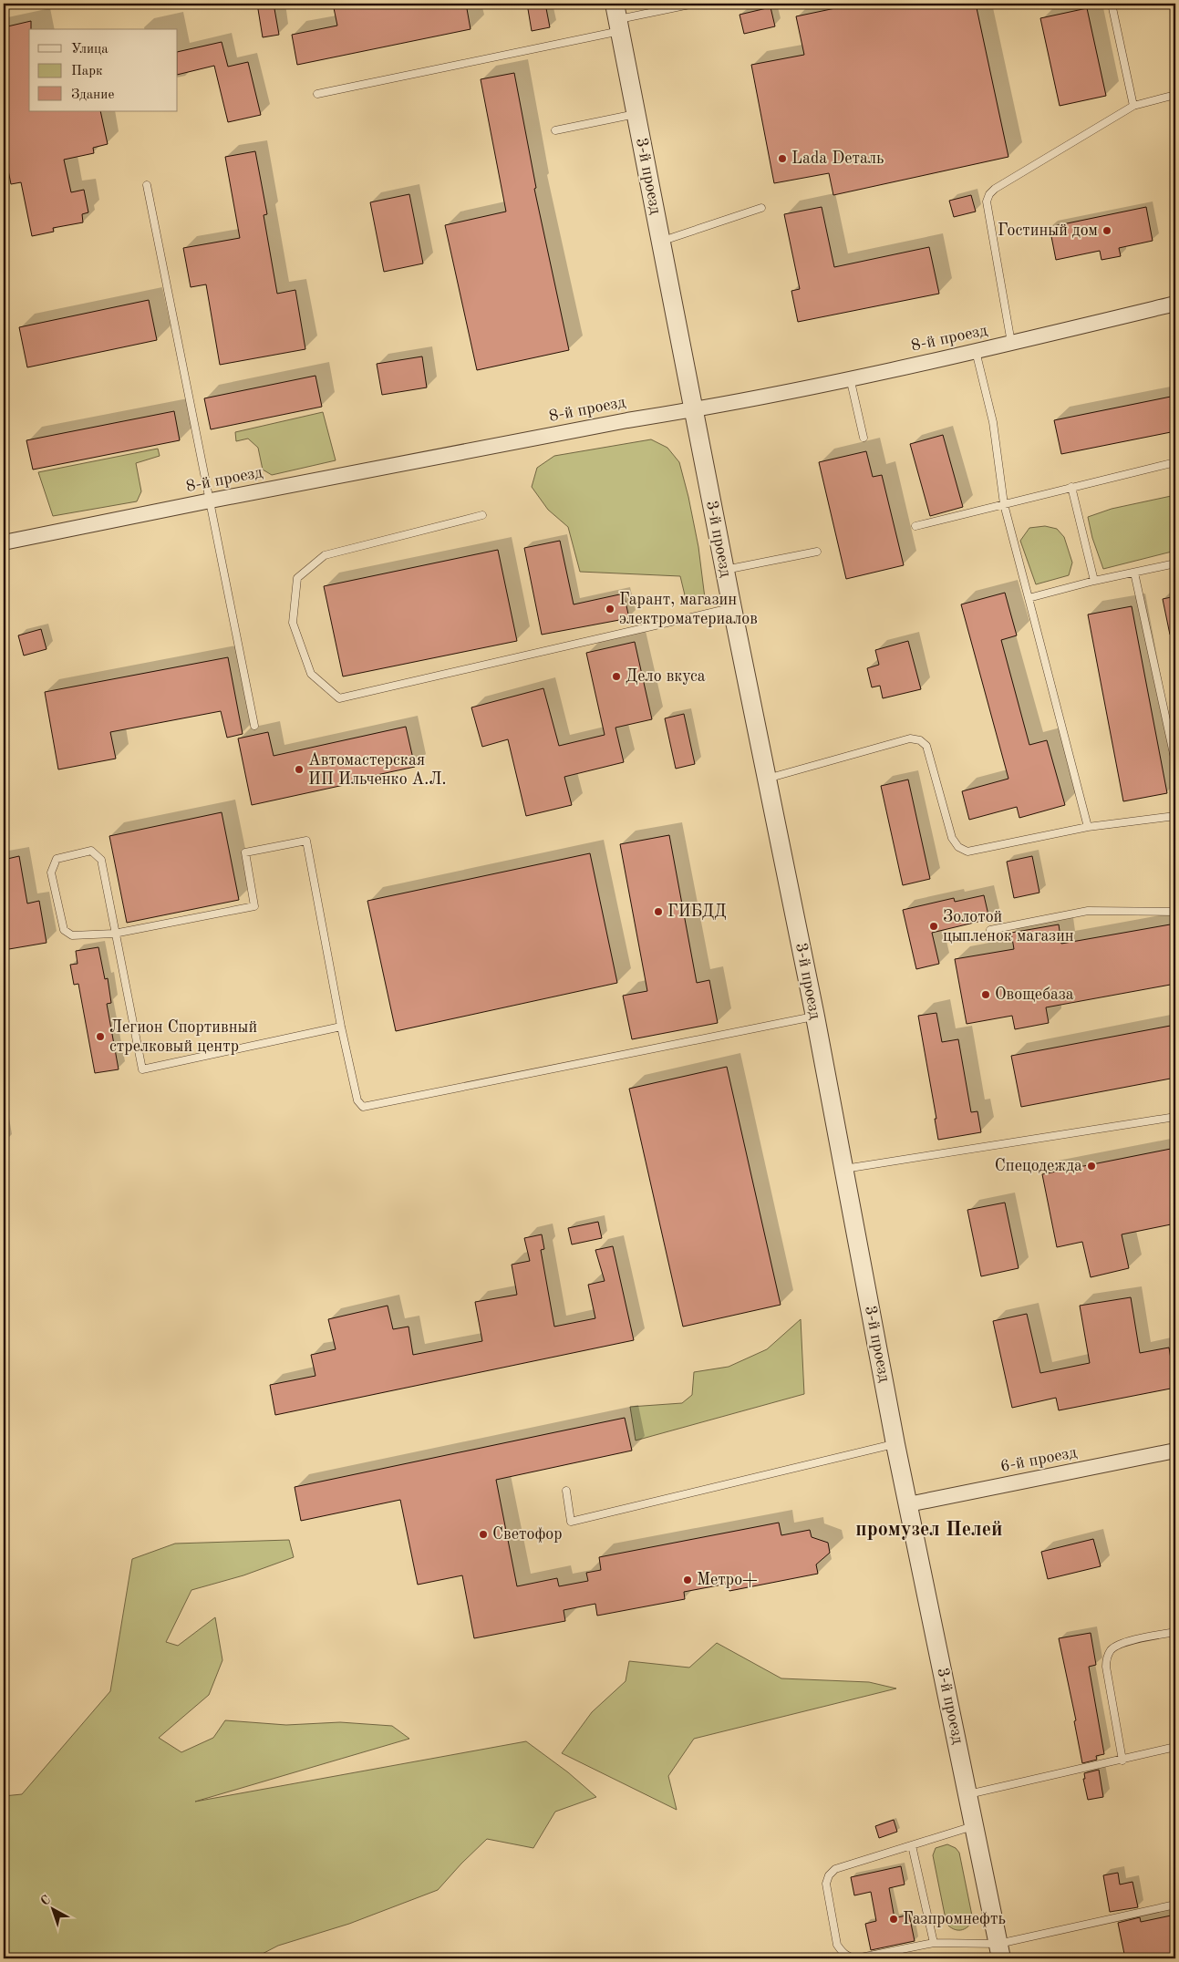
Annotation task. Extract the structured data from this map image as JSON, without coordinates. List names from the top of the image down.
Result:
{
  "streets": {
    "street": ["3-й проезд", "8-й проезд", "6-й проезд"]
  },
  "crossings": [
    ["3-й проезд", "8-й проезд"],
    ["3-й проезд", "6-й проезд"]
  ],
  "districts": ["промузел Пелей"],
  "places": [
    "Lada Dеталь",
    "Гостиный дом",
    "Гарант, магазин электроматериалов",
    "Дело вкуса",
    "Автомастерская ИП Ильченко А.Л.",
    "ГИБДД",
    "Золотой цыпленок магазин",
    "Овощебаза",
    "Легион Спортивный стрелковый центр",
    "Спецодежда",
    "Светофор",
    "Метро+",
    "Газпромнефть"
  ],
  "legend": ["Улица", "Парк", "Здание"],
  "north": "top left"
}
